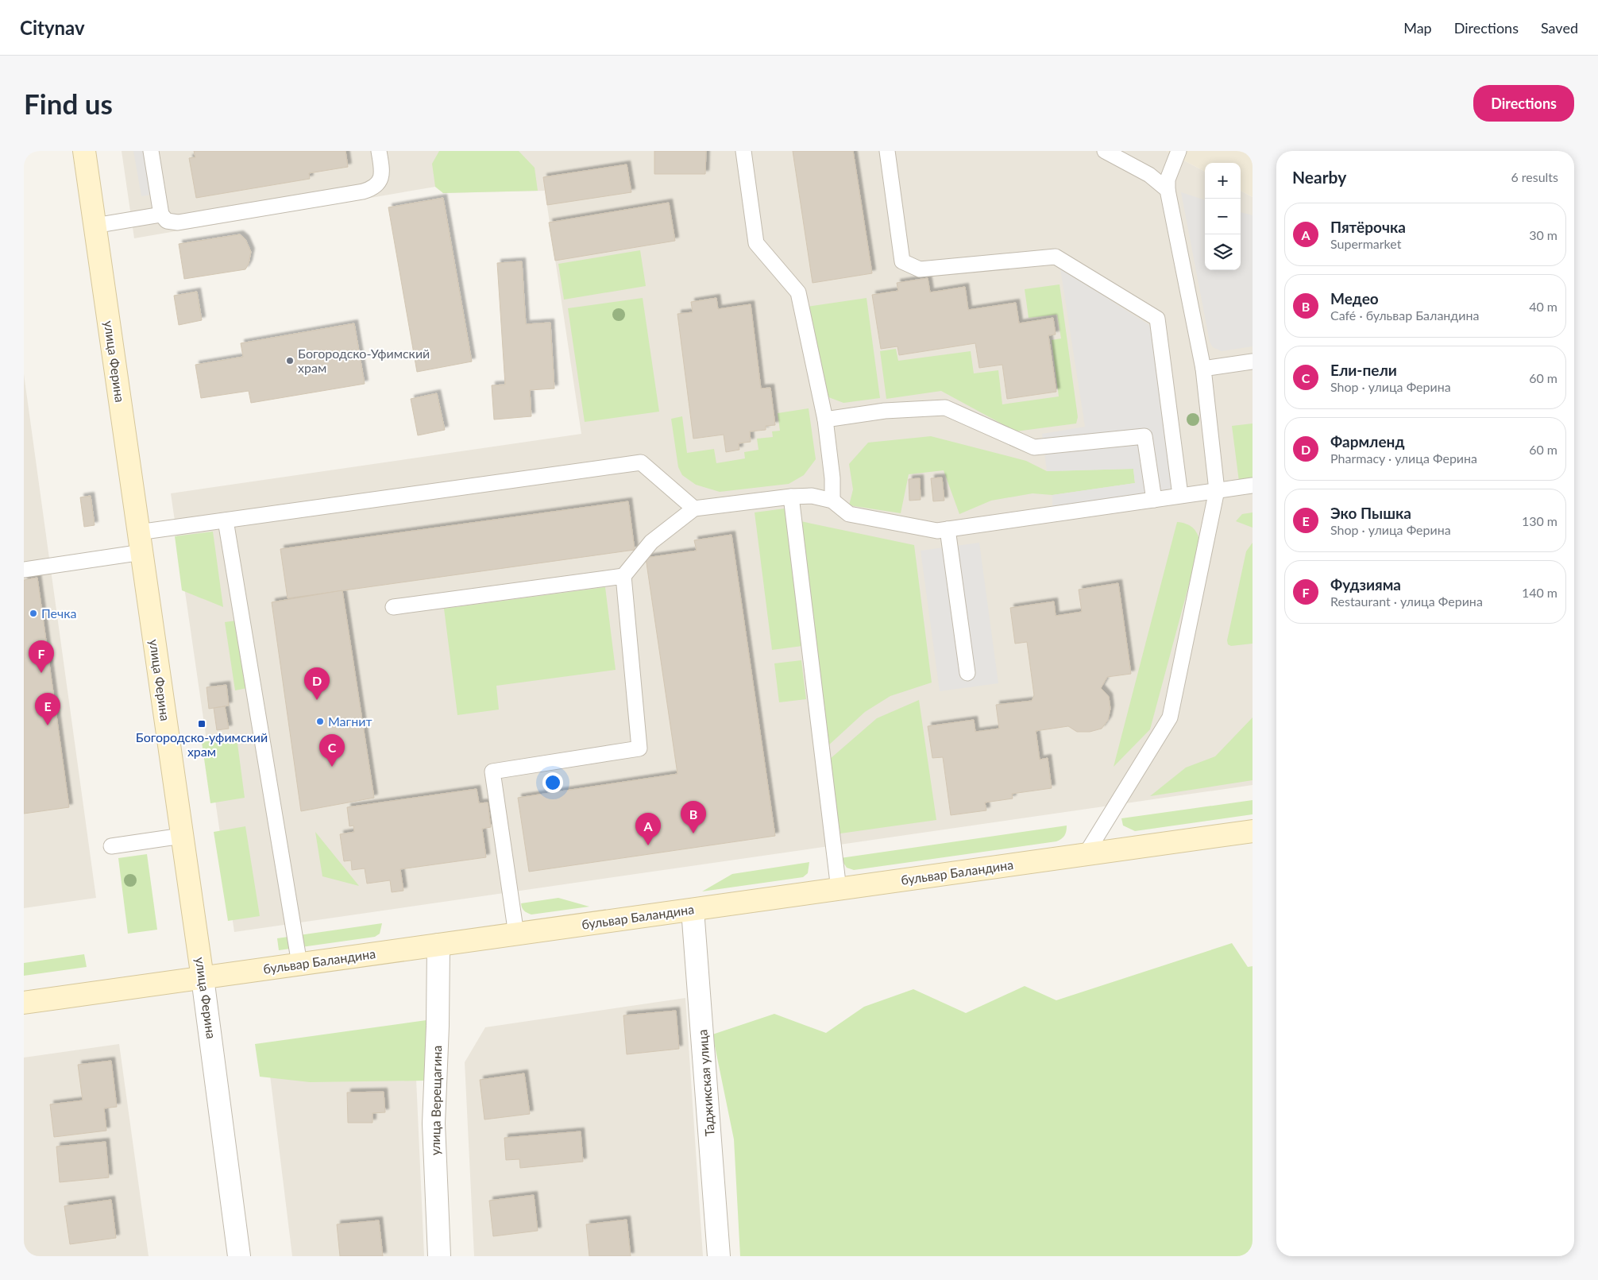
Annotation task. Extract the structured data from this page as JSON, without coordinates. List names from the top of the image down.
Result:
{
  "streets": {
    "main road": ["улица Ферина", "бульвар Баландина"],
    "street": ["Таджикская улица", "улица Верещагина"]
  },
  "crossings": [
    ["улица Ферина", "бульвар Баландина"],
    ["бульвар Баландина", "Таджикская улица"],
    ["бульвар Баландина", "улица Верещагина"]
  ],
  "places": {
    "other": ["Богородско-Уфимский храм", "Печка", "Магнит"],
    "transit": ["Богородско-уфимский храм"]
  },
  "page": {
    "header": "Citynav",
    "nav": ["Map", "Directions", "Saved"],
    "buttons": "Directions",
    "title": "Find us",
    "heading": ["Nearby", "6 results"],
    "map_buttons": ["+", "−"],
    "list": [
      {
        "mark": "A",
        "name": "Пятёрочка",
        "note": "Supermarket",
        "value": "30 m"
      },
      {
        "mark": "B",
        "name": "Медео",
        "note": "Café · бульвар Баландина",
        "value": "40 m"
      },
      {
        "mark": "C",
        "name": "Ели-пели",
        "note": "Shop · улица Ферина",
        "value": "60 m"
      },
      {
        "mark": "D",
        "name": "Фармленд",
        "note": "Pharmacy · улица Ферина",
        "value": "60 m"
      },
      {
        "mark": "E",
        "name": "Эко Пышка",
        "note": "Shop · улица Ферина",
        "value": "130 m"
      },
      {
        "mark": "F",
        "name": "Фудзияма",
        "note": "Restaurant · улица Ферина",
        "value": "140 m"
      }
    ],
    "pins": [
      "F",
      "D",
      "E",
      "C",
      "B",
      "A"
    ]
  }
}
